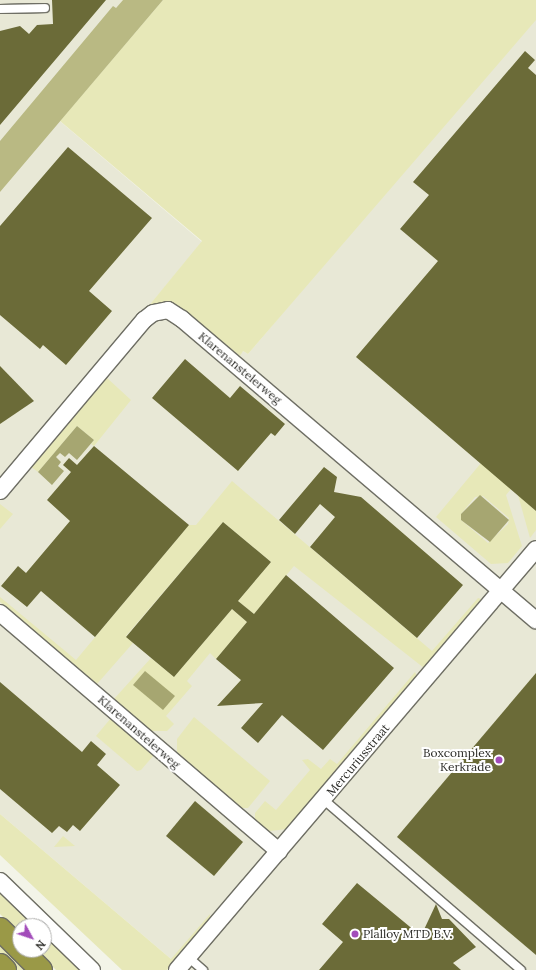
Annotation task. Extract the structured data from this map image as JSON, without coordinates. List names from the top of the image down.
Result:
{
  "streets": {
    "street": ["Klarenanstelerweg", "Mercuriusstraat"]
  },
  "crossings": [
    ["Klarenanstelerweg", "Mercuriusstraat"]
  ],
  "places": ["Boxcomplex Kerkrade", "Plalloy MTD B.V."],
  "north": "bottom right"
}
